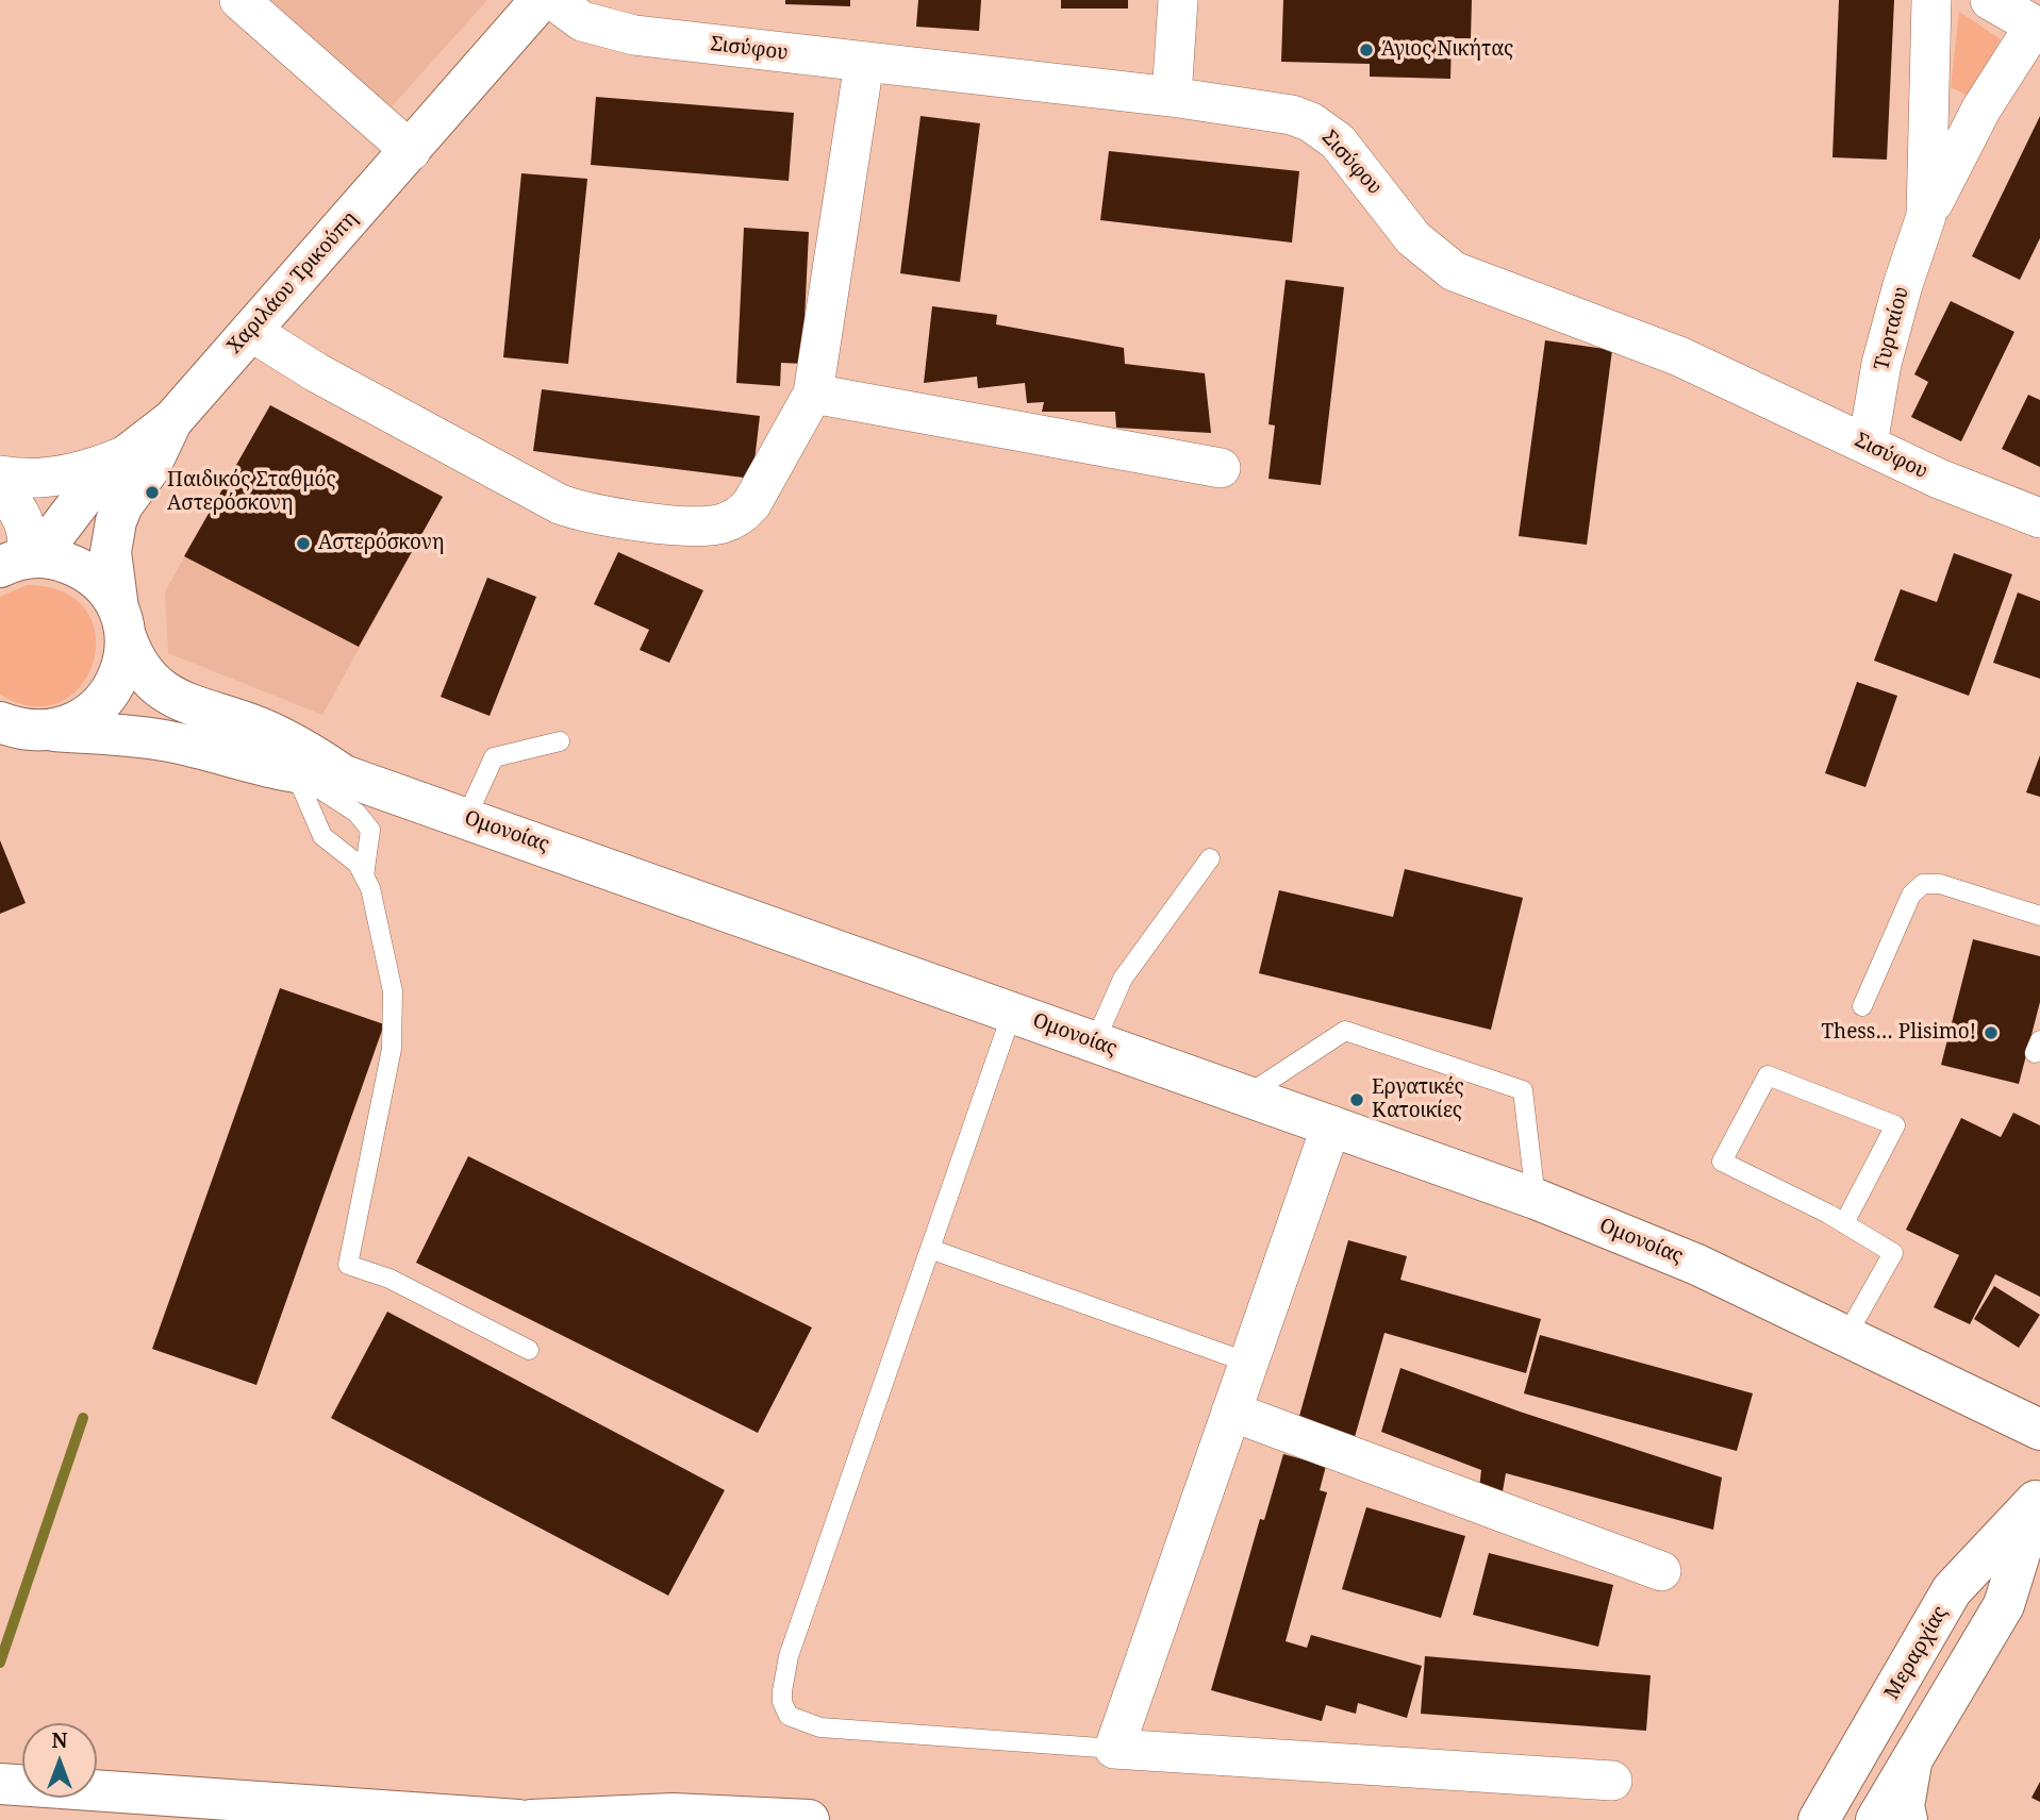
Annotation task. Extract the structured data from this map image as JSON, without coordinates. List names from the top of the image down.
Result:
{
  "streets": {
    "street": [
      "Σισύφου",
      "Χαριλάου Τρικούπη",
      "Τυρταίου",
      "Ομονοίας",
      "Μεραρχίας"
    ]
  },
  "crossings": [
    ["Σισύφου", "Τυρταίου"]
  ],
  "places": [
    "Άγιος Νικήτας",
    "Παιδικός Σταθμός Αστερόσκονη",
    "Αστερόσκονη",
    "Thess… Plisimo!",
    "Εργατικές Κατοικίες"
  ],
  "north": "top"
}
